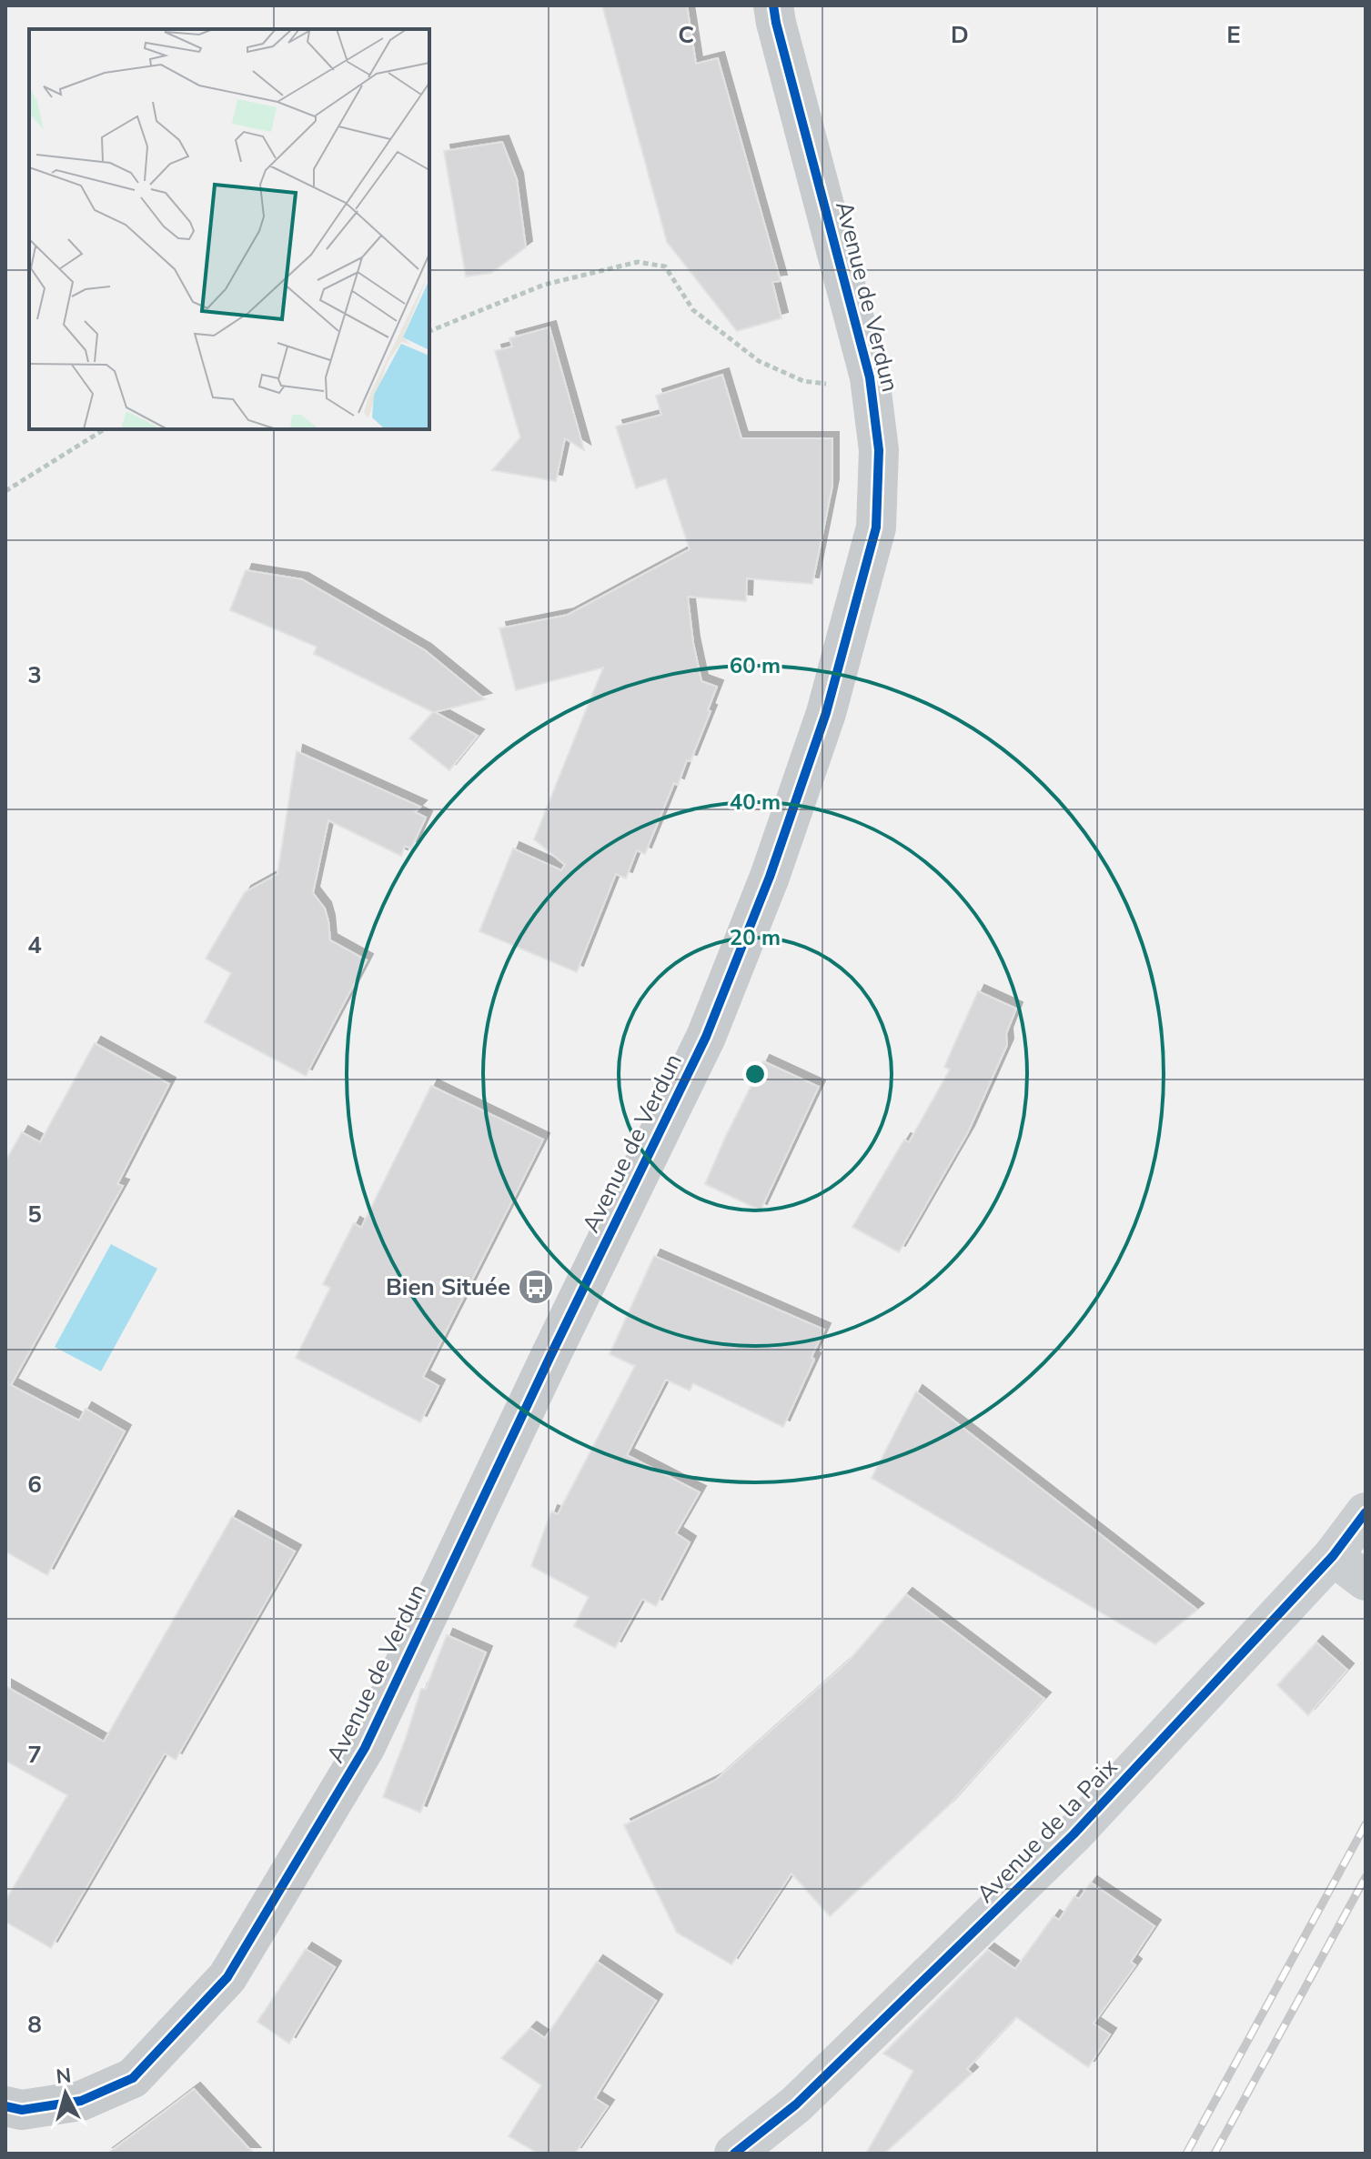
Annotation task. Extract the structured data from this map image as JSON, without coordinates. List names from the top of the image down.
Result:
{
  "streets": {
    "main road": ["Avenue de Verdun"],
    "street": ["Avenue de la Paix"]
  },
  "places": {
    "bus stop": ["Bien Située"]
  },
  "north": "top",
  "grid": {
    "columns": ["C", "D", "E"],
    "rows": [
      "3",
      "4",
      "5",
      "6",
      "7",
      "8"
    ]
  },
  "rings": ["60 m", "40 m", "20 m"]
}
